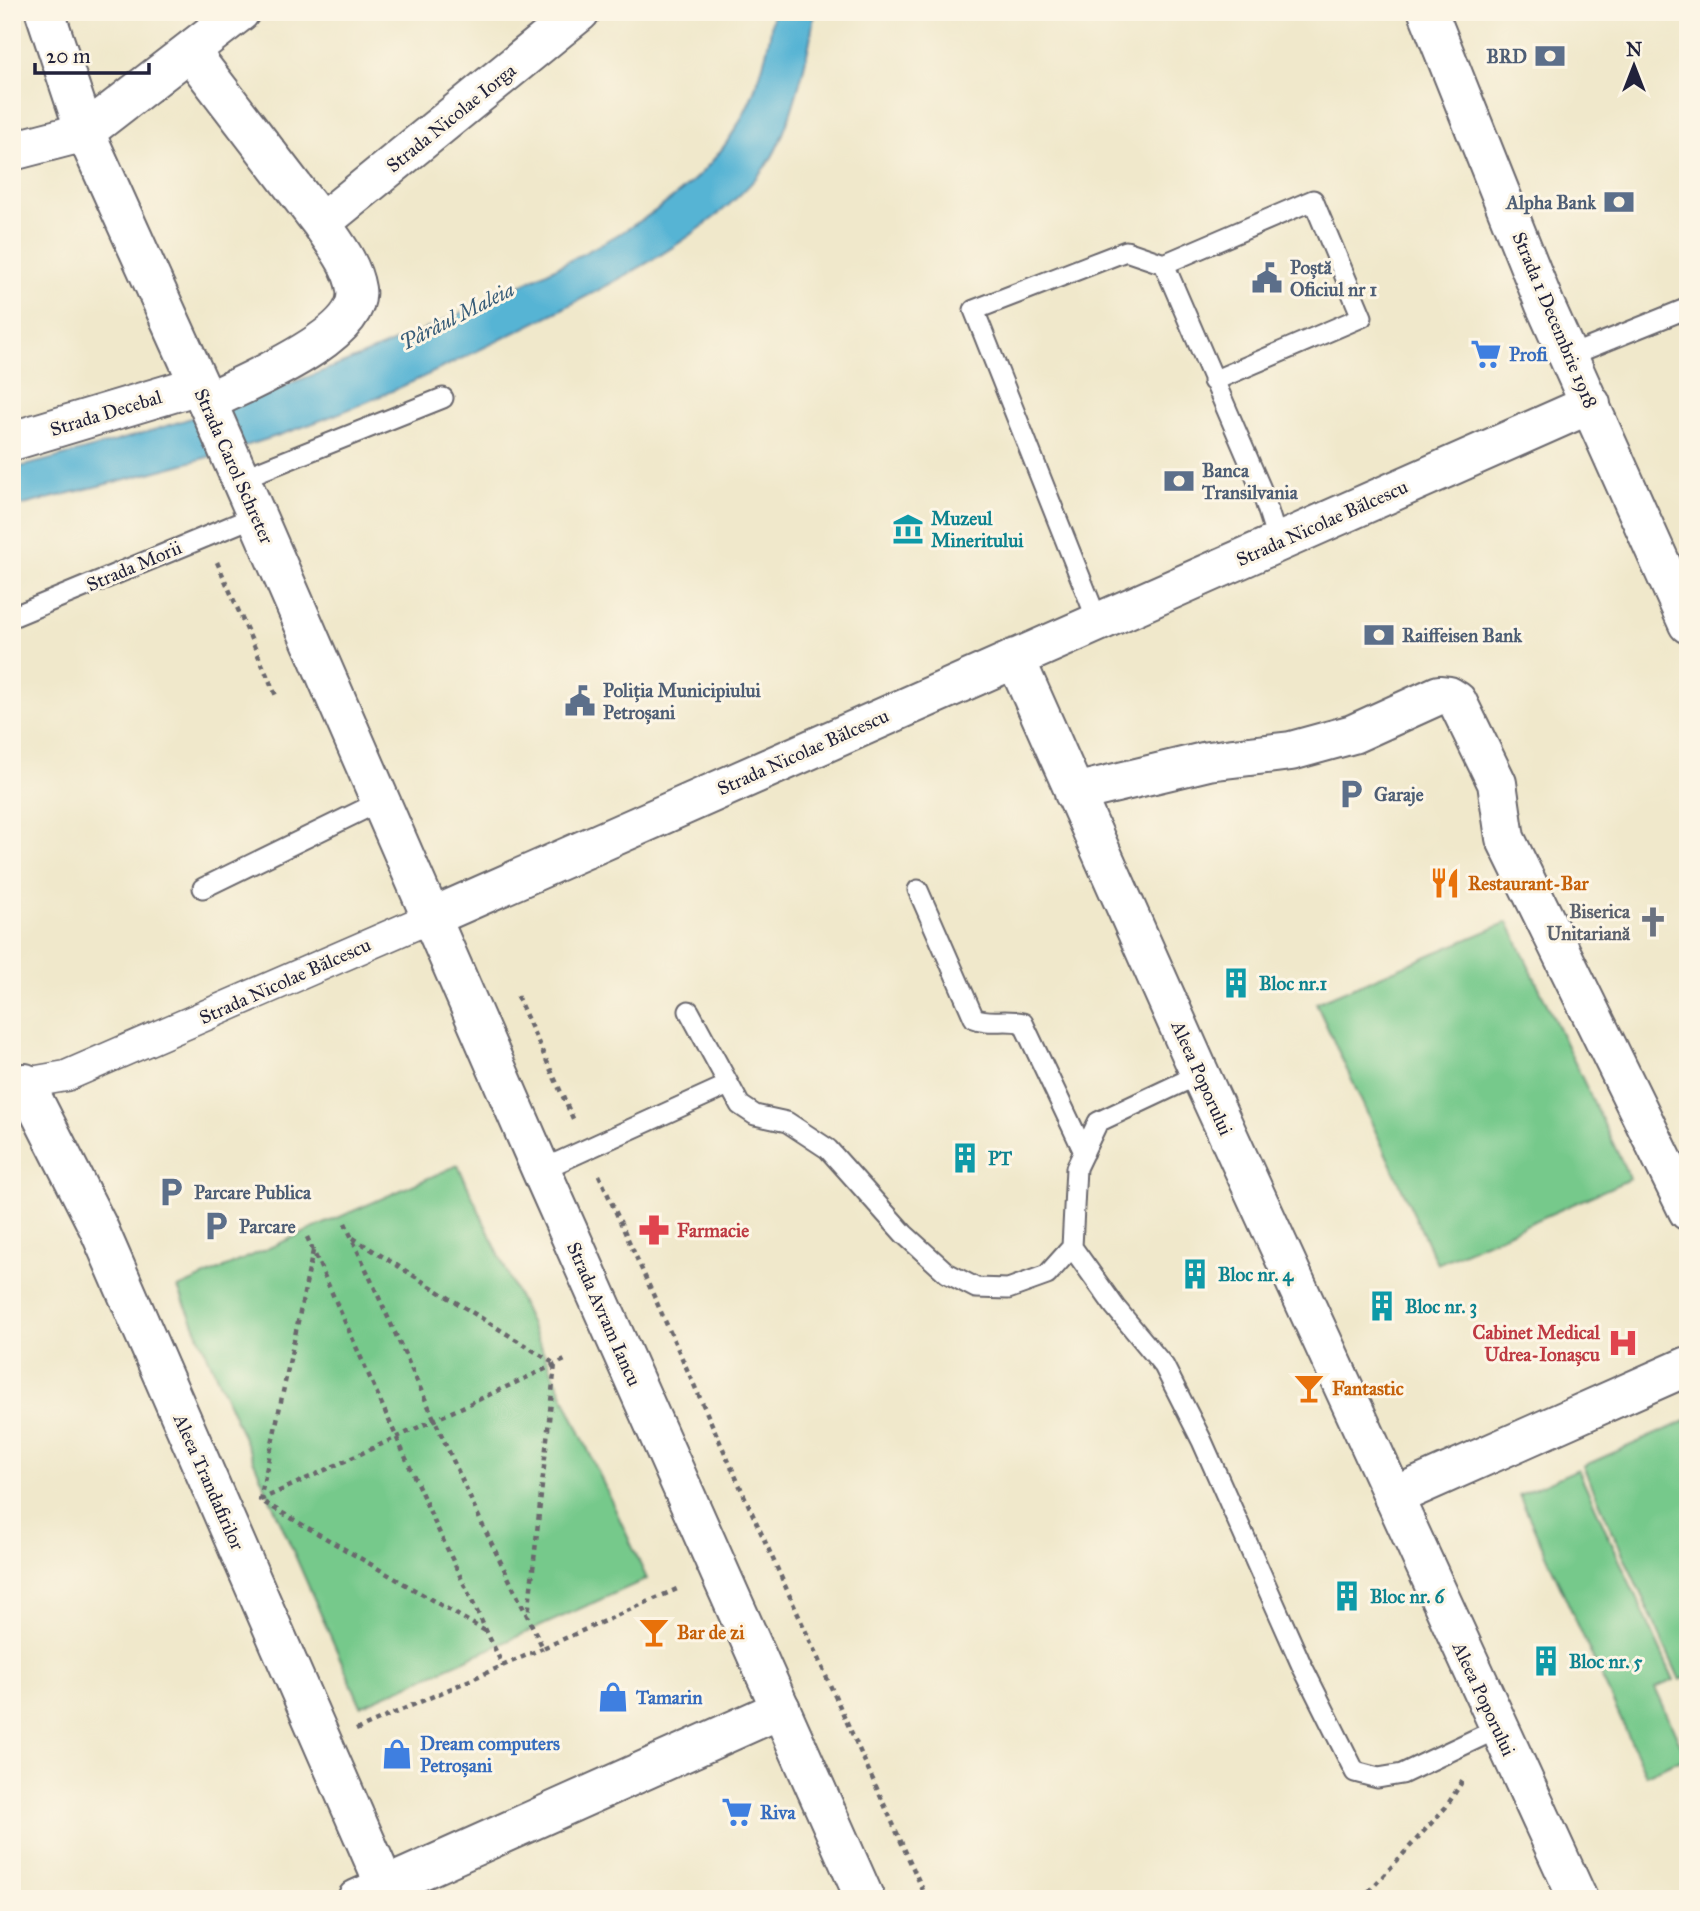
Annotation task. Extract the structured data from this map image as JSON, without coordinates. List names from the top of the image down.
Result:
{
  "streets": {
    "street": [
      "Strada Nicolae Iorga",
      "Strada 1 Decembrie 1918",
      "Strada Decebal",
      "Strada Carol Schreter",
      "Strada Nicolae Bălcescu",
      "Aleea Poporului",
      "Strada Avram Iancu",
      "Aleea Trandafirilor"
    ],
    "lane": ["Strada Morii"]
  },
  "crossings": [
    ["Strada 1 Decembrie 1918", "Strada Nicolae Bălcescu"],
    ["Strada Decebal", "Strada Carol Schreter"],
    ["Strada Carol Schreter", "Strada Nicolae Bălcescu"],
    ["Strada Carol Schreter", "Strada Morii"],
    ["Strada Carol Schreter", "Strada Avram Iancu"],
    ["Strada Nicolae Bălcescu", "Aleea Poporului"],
    ["Strada Nicolae Bălcescu", "Strada Avram Iancu"],
    ["Strada Nicolae Bălcescu", "Aleea Trandafirilor"]
  ],
  "water": ["Pârâul Maleia"],
  "places": {
    "bank": [
      "BRD",
      "Alpha Bank",
      "Banca Transilvania",
      "Raiffeisen Bank"
    ],
    "public building": ["Poștă Oficiul nr 1", "Poliția Municipiului Petroșani"],
    "supermarket": ["Profi", "Riva"],
    "museum": ["Muzeul Mineritului"],
    "parking": ["Garaje", "Parcare Publica", "Parcare"],
    "restaurant": ["Restaurant-Bar"],
    "church": ["Biserica Unitariană"],
    "building": [
      "Bloc nr.1",
      "PT",
      "Bloc nr. 4",
      "Bloc nr. 3",
      "Bloc nr. 6",
      "Bloc nr. 5"
    ],
    "pharmacy": ["Farmacie"],
    "hospital": ["Cabinet Medical Udrea-Ionașcu"],
    "bar": ["Fantastic", "Bar de zi"],
    "shop": ["Tamarin", "Dream computers Petroșani"]
  },
  "scale_bar": "20 m",
  "north": "top"
}
